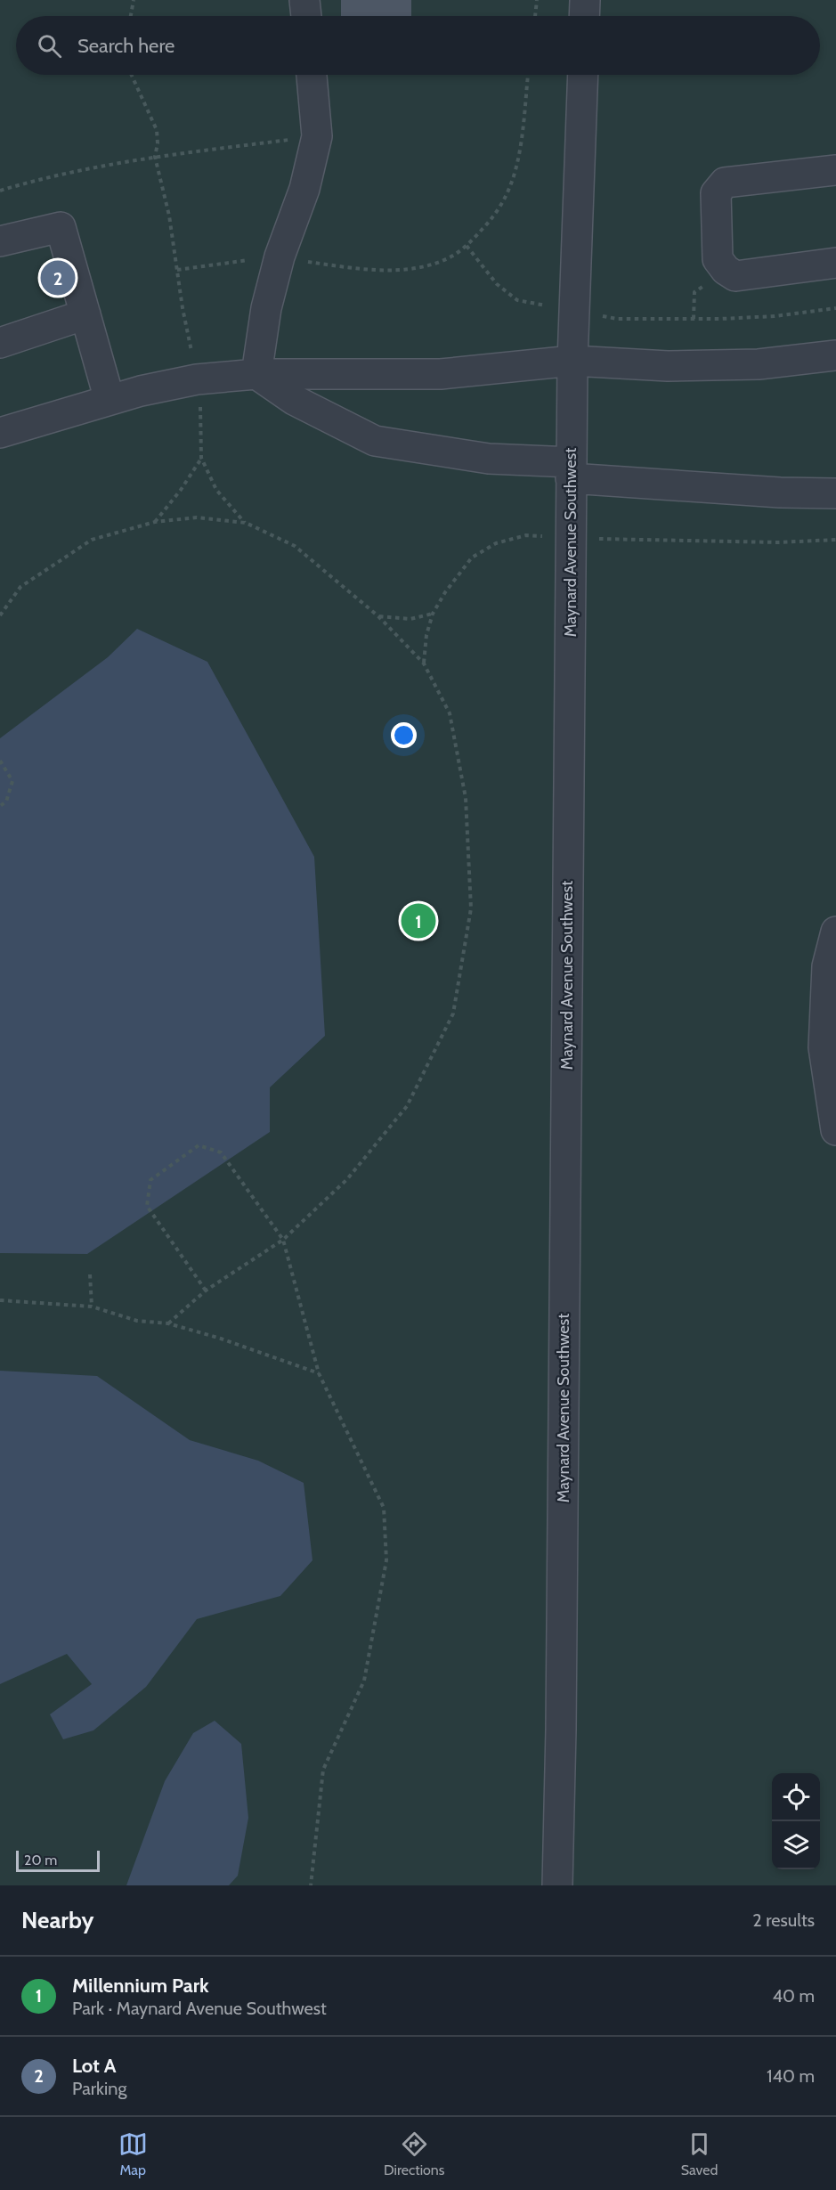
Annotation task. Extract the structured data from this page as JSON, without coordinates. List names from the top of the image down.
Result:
{
  "streets": {
    "street": ["Maynard Avenue Southwest"]
  },
  "scale_bar": "20 m",
  "page": {
    "search": "Search here",
    "pins": ["2", "1"],
    "scale": "20 m",
    "heading": ["Nearby", "2 results"],
    "list": [
      {
        "mark": "1",
        "name": "Millennium Park",
        "note": "Park · Maynard Avenue Southwest",
        "value": "40 m"
      },
      {
        "mark": "2",
        "name": "Lot A",
        "note": "Parking",
        "value": "140 m"
      }
    ],
    "nav": ["Map", "Directions", "Saved"]
  }
}
